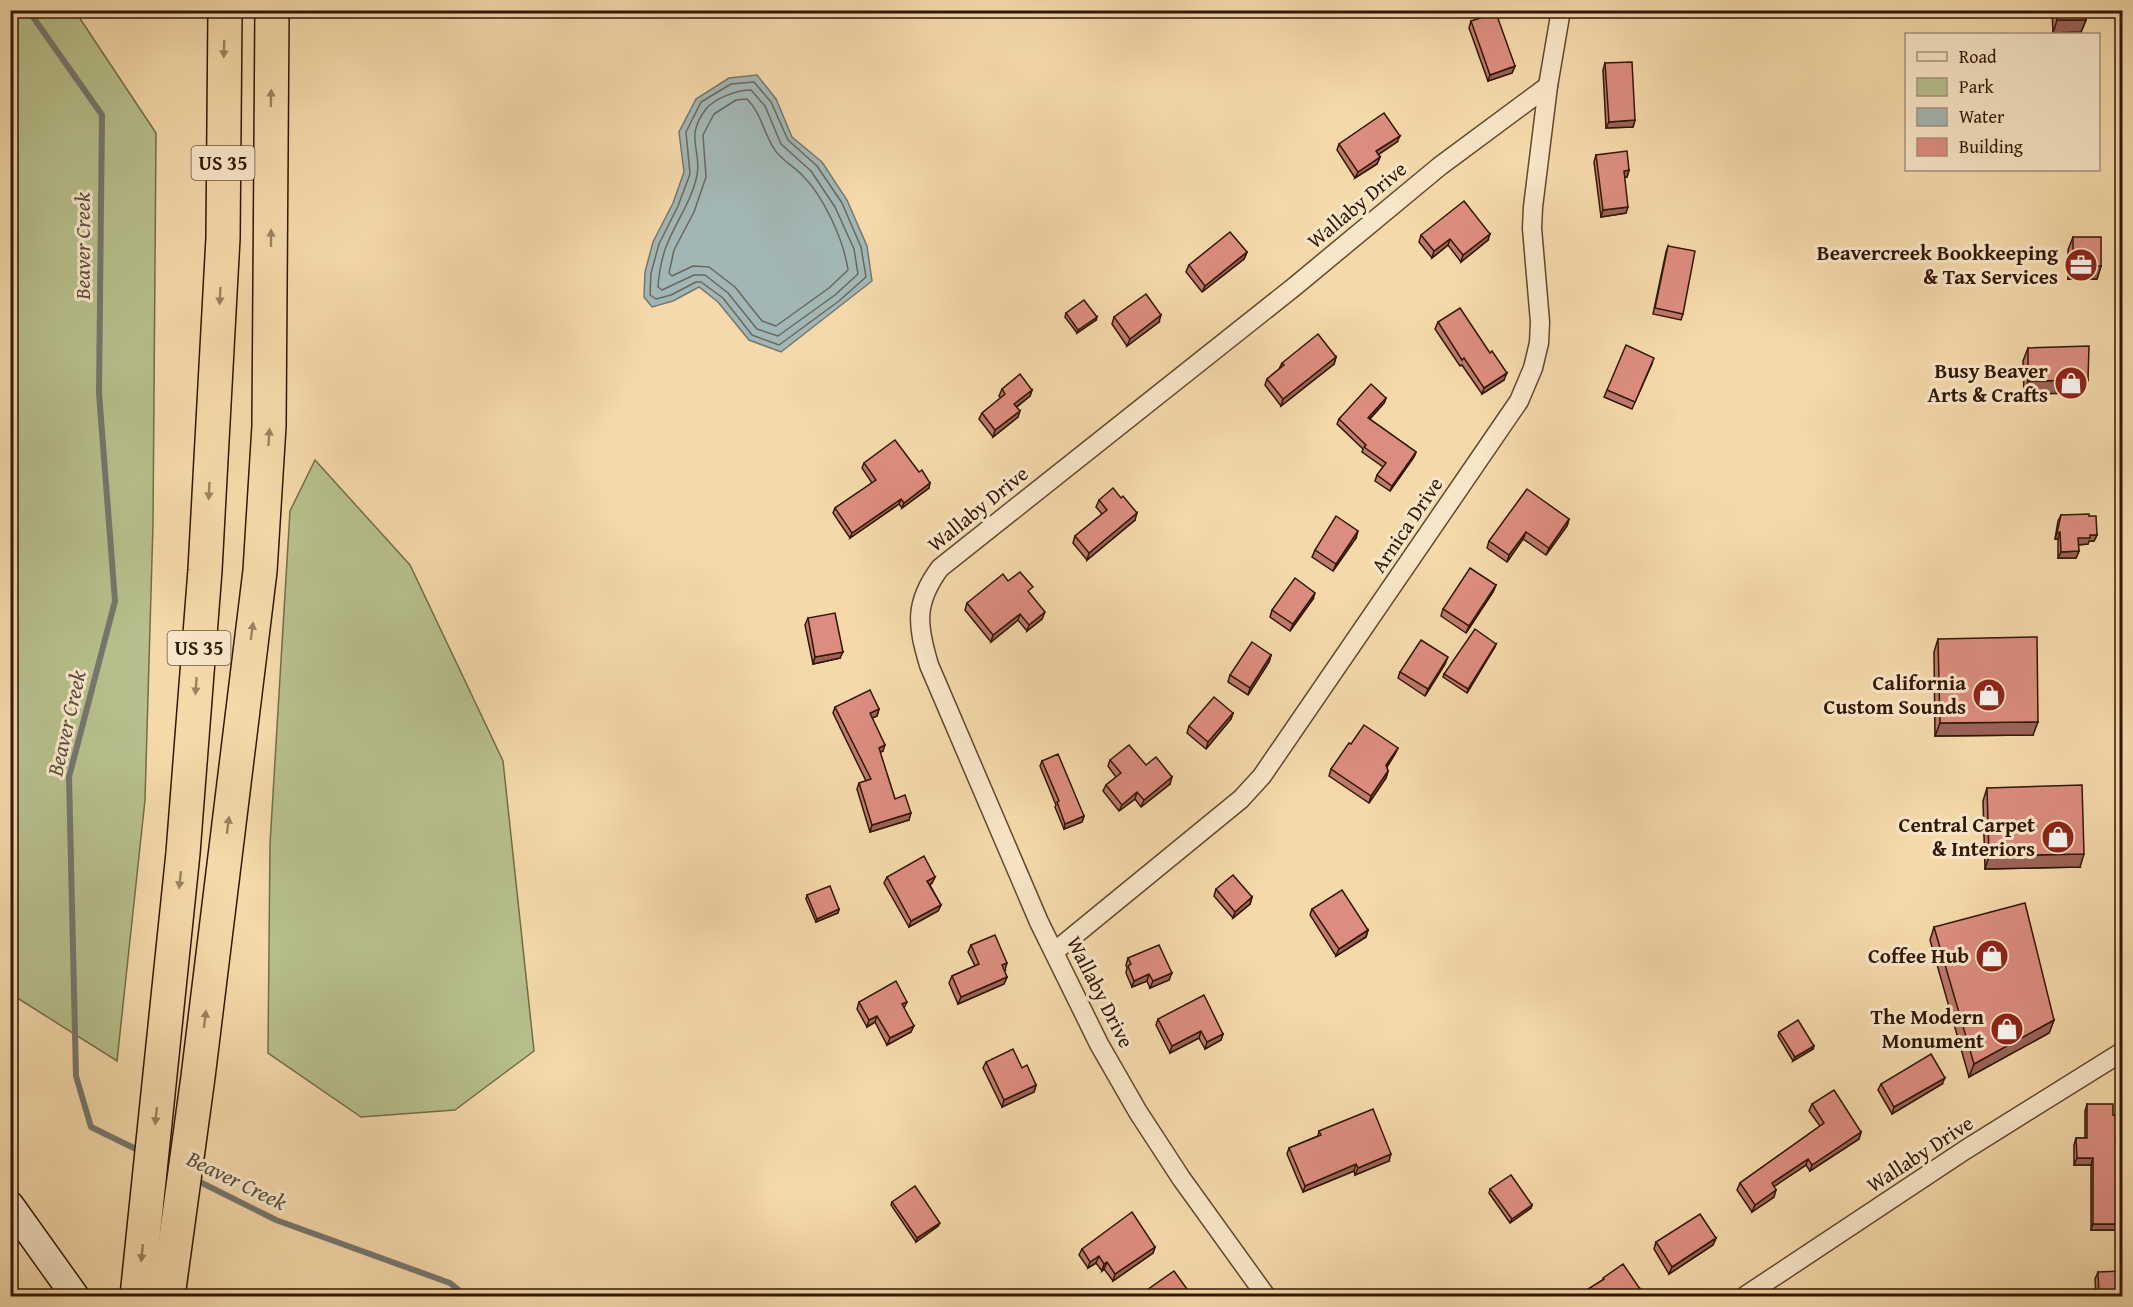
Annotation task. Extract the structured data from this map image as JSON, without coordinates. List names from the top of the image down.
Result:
{
  "streets": {
    "highway": ["US 35"],
    "street": ["Wallaby Drive", "Arnica Drive"]
  },
  "crossings": [
    ["Wallaby Drive", "Arnica Drive"]
  ],
  "water": ["Beaver Creek"],
  "places": {
    "office": ["Beavercreek Bookkeeping & Tax Services"],
    "shop": [
      "Busy Beaver Arts & Crafts",
      "California Custom Sounds",
      "Central Carpet & Interiors",
      "Coffee Hub",
      "The Modern Monument"
    ]
  },
  "legend": [
    "Road",
    "Park",
    "Water",
    "Building"
  ]
}
